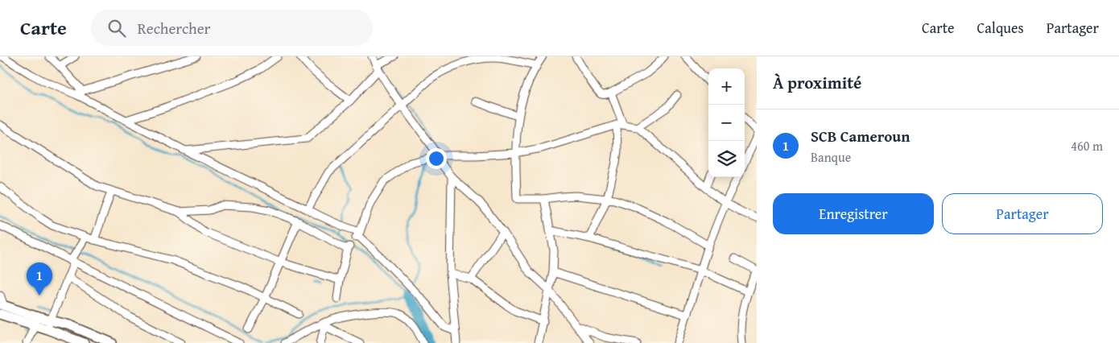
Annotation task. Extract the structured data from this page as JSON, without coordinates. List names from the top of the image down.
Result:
{
  "page": {
    "header": "Carte",
    "search": "Rechercher",
    "nav": ["Carte", "Calques", "Partager"],
    "heading": "À proximité",
    "map_buttons": ["+", "−"],
    "list": [
      {
        "mark": "1",
        "name": "SCB Cameroun",
        "note": "Banque",
        "value": "460 m"
      }
    ],
    "buttons": ["Enregistrer", "Partager"],
    "pins": "1"
  }
}
